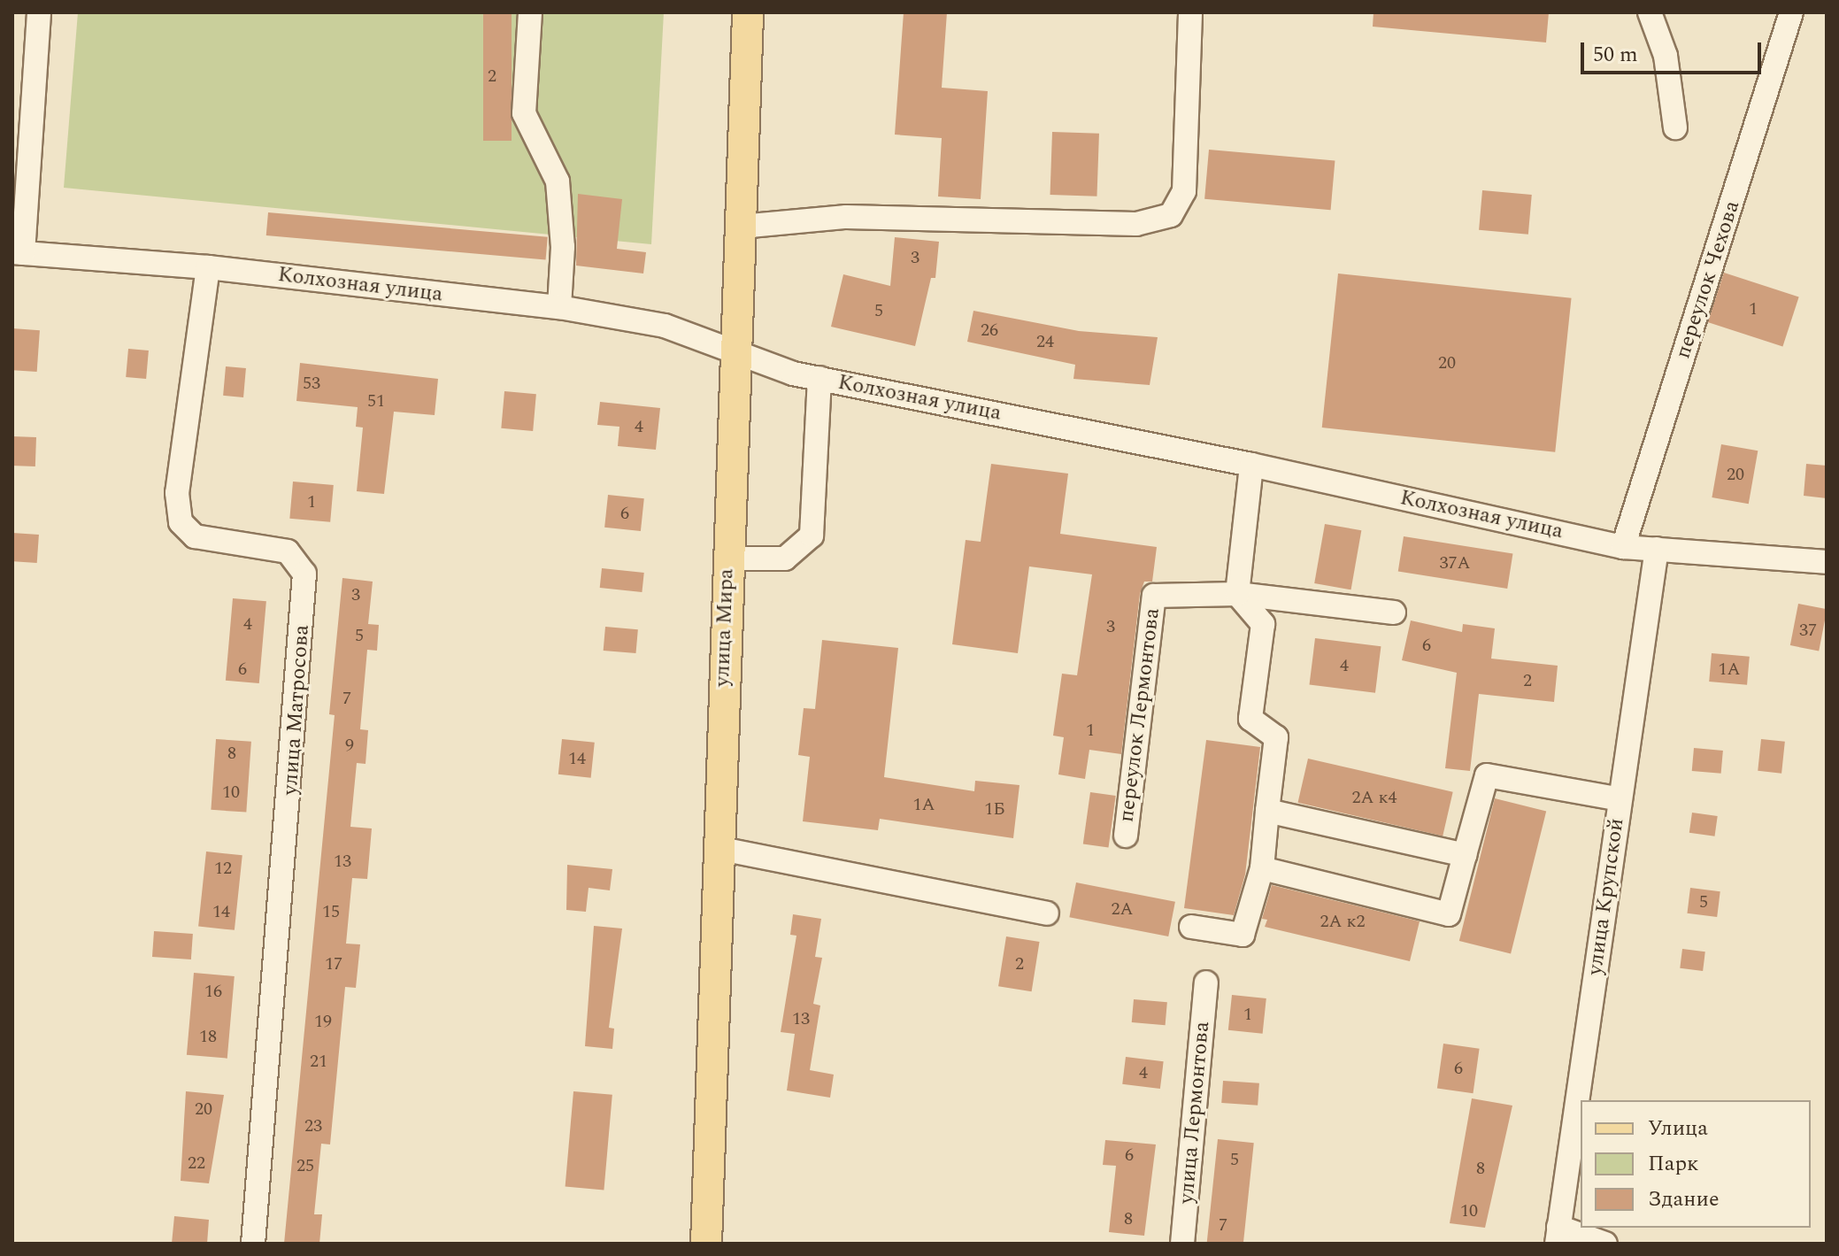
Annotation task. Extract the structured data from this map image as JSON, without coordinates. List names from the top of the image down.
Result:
{
  "streets": {
    "main road": ["улица Мира"],
    "street": [
      "переулок Чехова",
      "Колхозная улица",
      "улица Матросова",
      "переулок Лермонтова",
      "улица Крупской",
      "улица Лермонтова"
    ]
  },
  "crossings": [
    ["переулок Чехова", "Колхозная улица"],
    ["Колхозная улица", "улица Мира"],
    ["Колхозная улица", "улица Матросова"],
    ["Колхозная улица", "улица Крупской"]
  ],
  "house_numbers": [
    "2",
    "3",
    "1",
    "5",
    "26",
    "24",
    "20",
    "53",
    "51",
    "4",
    "20",
    "1",
    "6",
    "37А",
    "3",
    "4",
    "3",
    "37",
    "5",
    "6",
    "4",
    "6",
    "1А",
    "2",
    "7",
    "1",
    "9",
    "8",
    "14",
    "10",
    "2А к4",
    "1А",
    "1Б",
    "13",
    "12",
    "5",
    "2А",
    "14",
    "15",
    "2А к2",
    "17",
    "2",
    "16",
    "1",
    "13",
    "19",
    "18",
    "21",
    "6",
    "4",
    "20",
    "23",
    "6",
    "5",
    "22",
    "25",
    "8",
    "10",
    "8",
    "7"
  ],
  "legend": ["Улица", "Парк", "Здание"],
  "scale_bar": "50 m"
}
